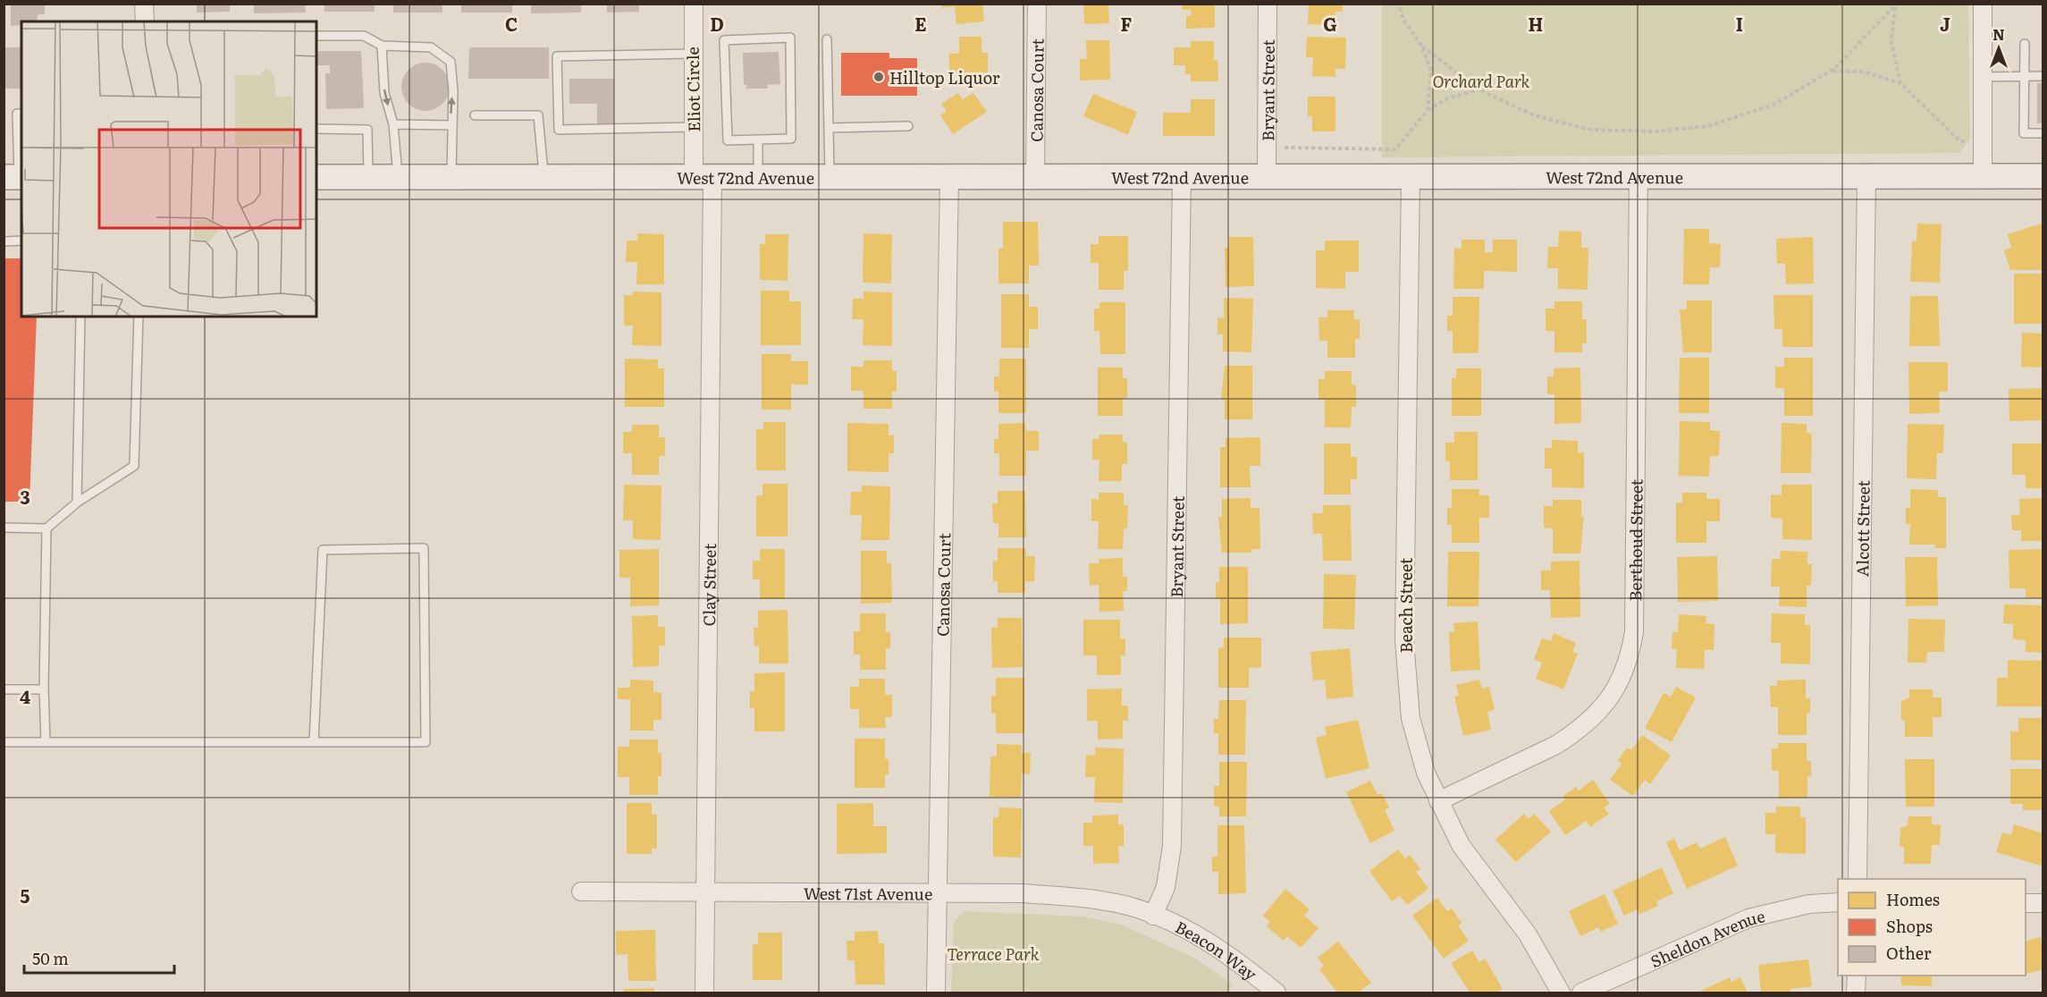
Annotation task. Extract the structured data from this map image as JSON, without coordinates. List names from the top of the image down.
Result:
{
  "streets": {
    "main road": ["West 72nd Avenue"],
    "street": [
      "Eliot Circle",
      "Canosa Court",
      "Bryant Street",
      "Alcott Street",
      "Berthoud Street",
      "Clay Street",
      "Beach Street",
      "West 71st Avenue",
      "Sheldon Avenue",
      "Beacon Way"
    ]
  },
  "crossings": [
    ["Eliot Circle", "West 72nd Avenue"],
    ["Eliot Circle", "Clay Street"],
    ["Canosa Court", "West 72nd Avenue"],
    ["Canosa Court", "West 71st Avenue"],
    ["Bryant Street", "West 72nd Avenue"],
    ["Bryant Street", "West 71st Avenue"],
    ["Bryant Street", "Beacon Way"],
    ["West 72nd Avenue", "Alcott Street"],
    ["West 72nd Avenue", "Berthoud Street"],
    ["West 72nd Avenue", "Clay Street"],
    ["West 72nd Avenue", "Beach Street"],
    ["Berthoud Street", "Beach Street"],
    ["Clay Street", "West 71st Avenue"],
    ["West 71st Avenue", "Beacon Way"]
  ],
  "parks": ["Orchard Park", "Terrace Park"],
  "places": ["Hilltop Liquor"],
  "legend": ["Homes", "Shops", "Other"],
  "scale_bar": "50 m",
  "north": "top",
  "grid": {
    "columns": [
      "C",
      "D",
      "E",
      "F",
      "G",
      "H",
      "I",
      "J"
    ],
    "rows": ["3", "4", "5"]
  }
}
